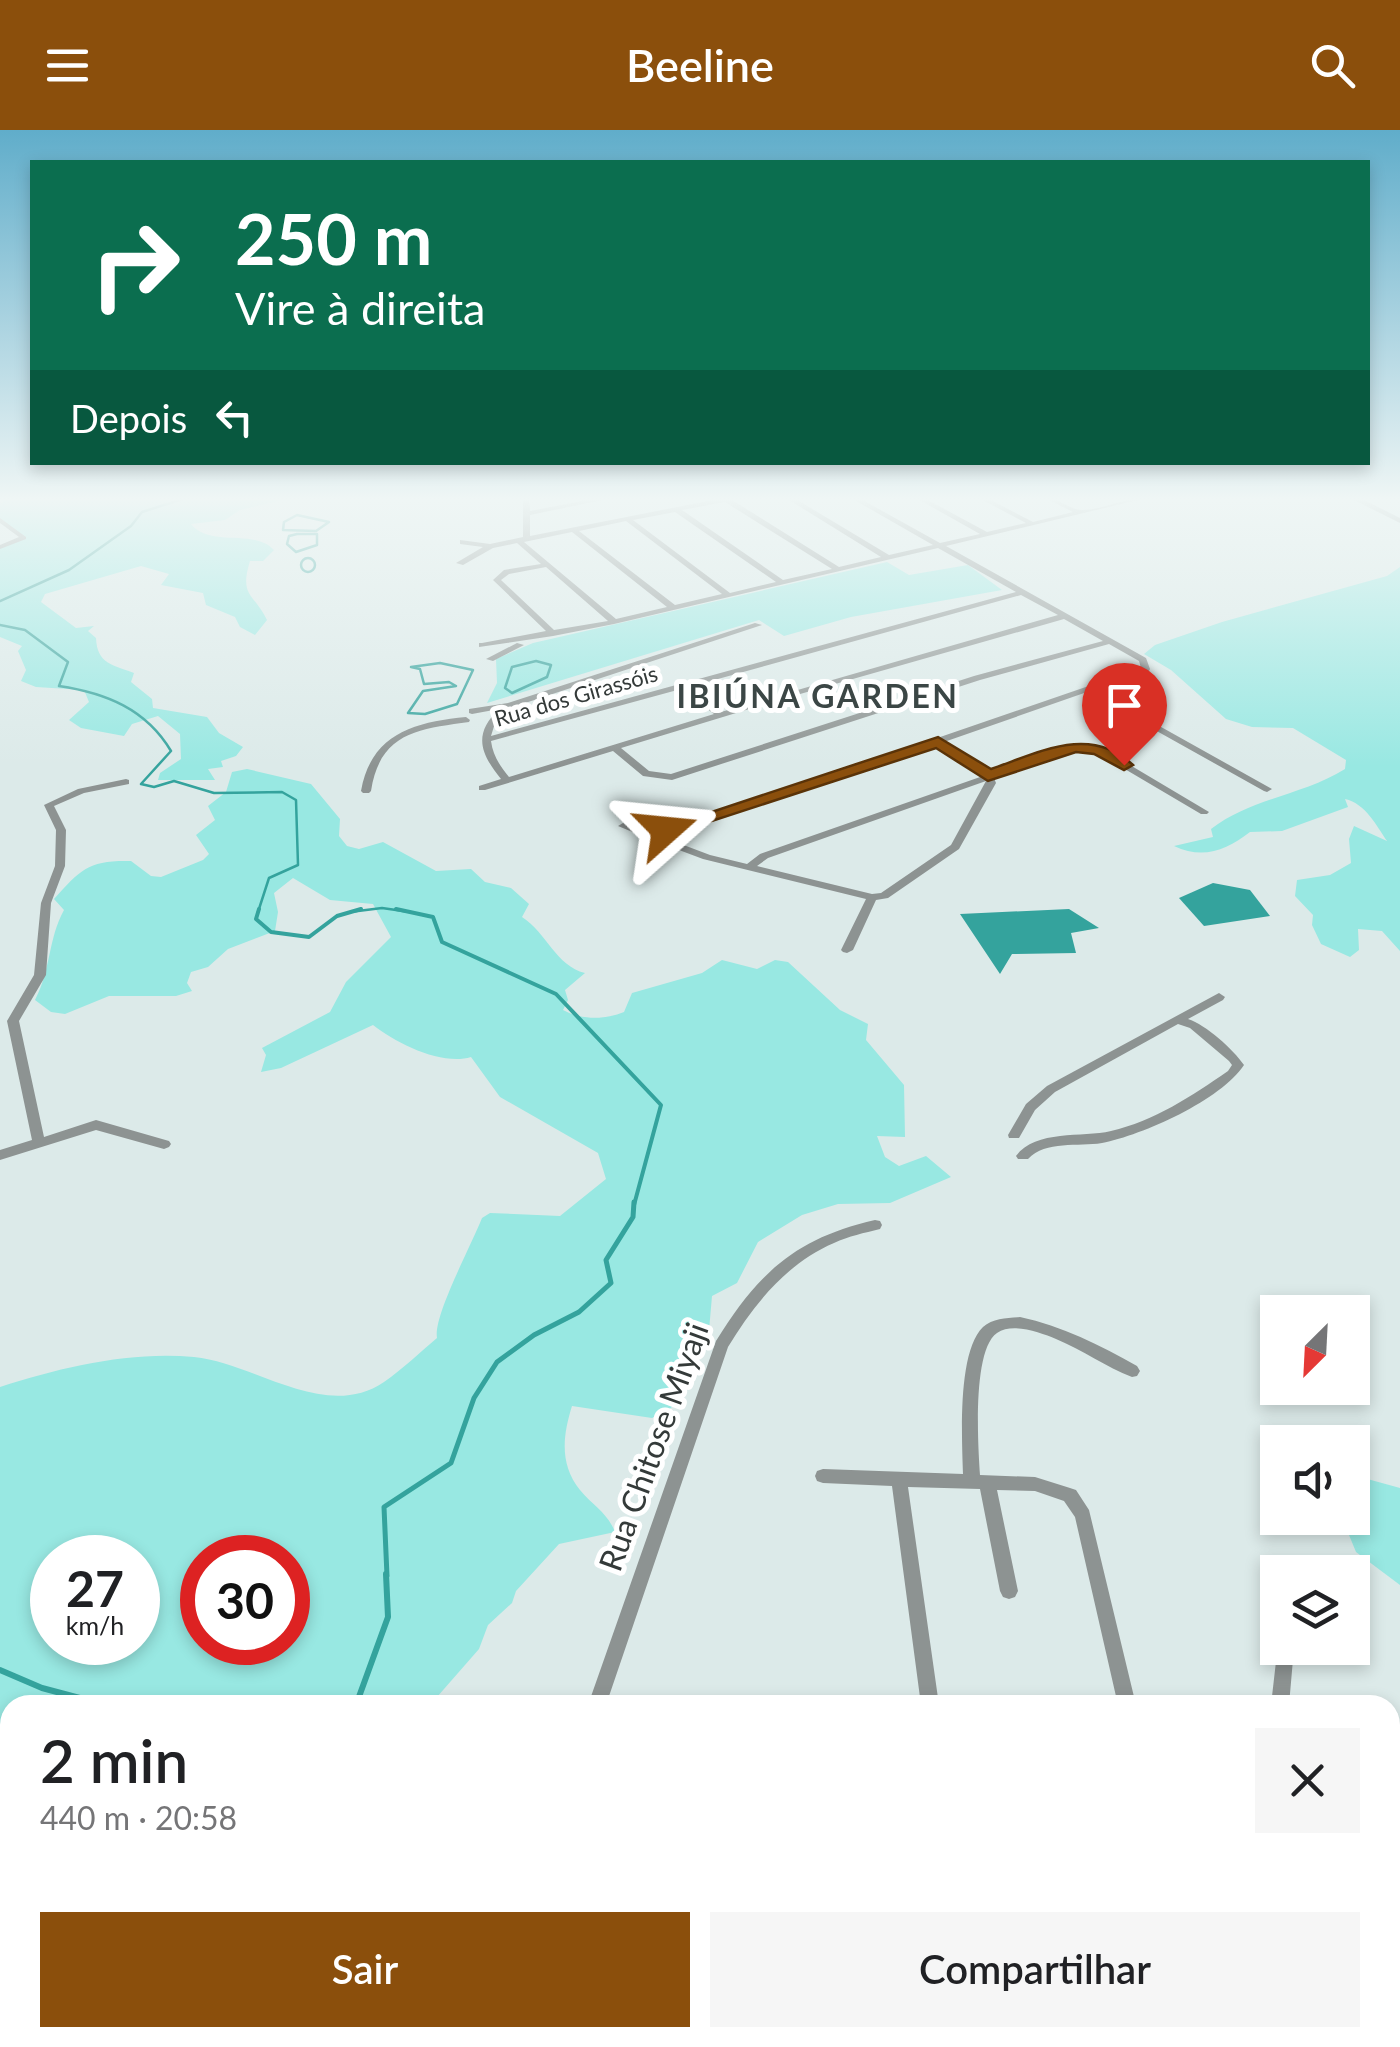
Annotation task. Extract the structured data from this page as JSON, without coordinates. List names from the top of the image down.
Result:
{
  "streets": {
    "street": ["Rua dos Girassóis", "Rua Chitose Miyaji"]
  },
  "districts": ["IBIÚNA GARDEN"],
  "north": "bottom left",
  "page": {
    "header": "Beeline",
    "turn": ["250 m", "Vire à direita"],
    "then": "Depois",
    "speed": "27 km/h",
    "limit": "30",
    "heading": ["2 min", "440 m · 20:58"],
    "buttons": ["Sair", "Compartilhar"]
  }
}
